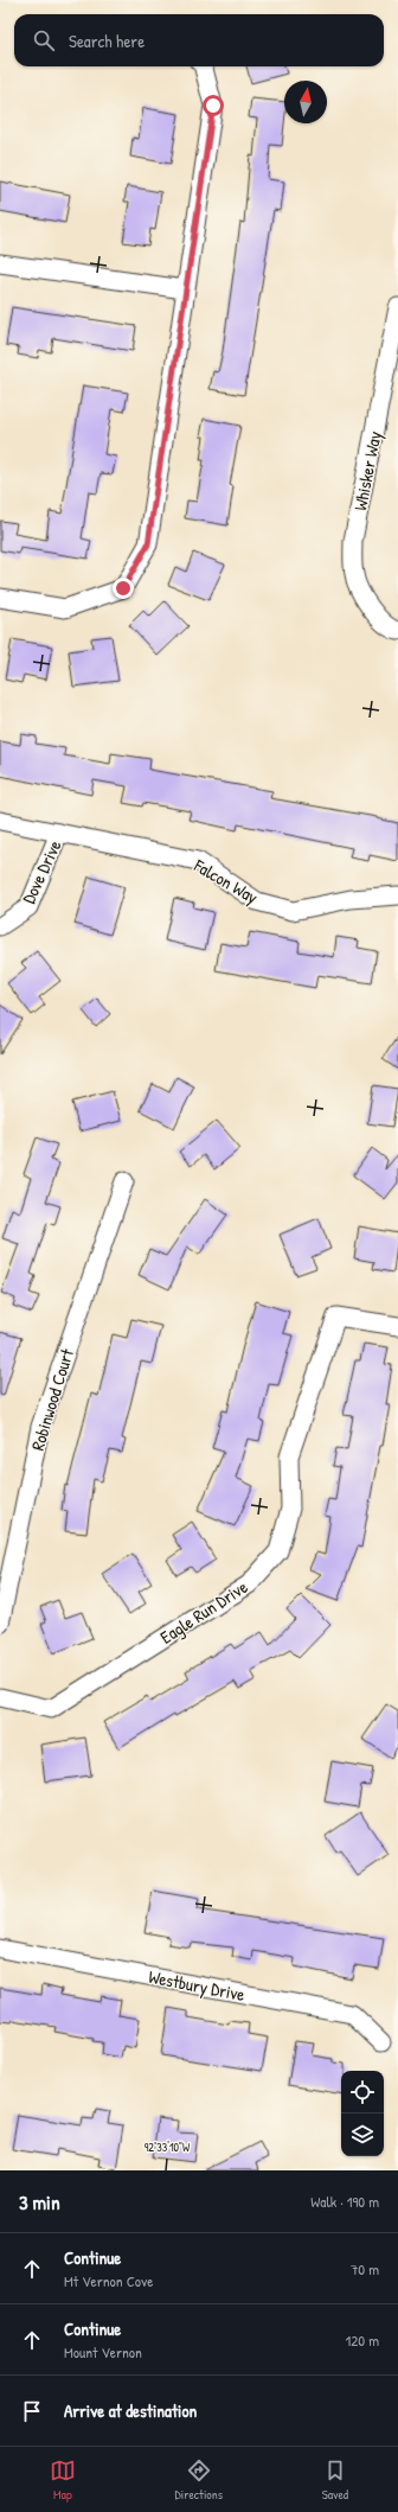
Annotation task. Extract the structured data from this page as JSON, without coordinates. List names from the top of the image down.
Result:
{
  "streets": {
    "street": [
      "Whisker Way",
      "Dove Drive",
      "Falcon Way",
      "Robinwood Court",
      "Eagle Run Drive",
      "Westbury Drive"
    ]
  },
  "crossings": [
    ["Dove Drive", "Falcon Way"]
  ],
  "north": "top",
  "page": {
    "search": "Search here",
    "heading": ["3 min", "Walk · 190 m"],
    "list": [
      ["Continue", "Mt Vernon Cove", "70 m"],
      ["Continue", "Mount Vernon", "120 m"],
      "Arrive at destination"
    ],
    "nav": ["Map", "Directions", "Saved"]
  },
  "coordinates": ["92°33'10\"W"]
}
